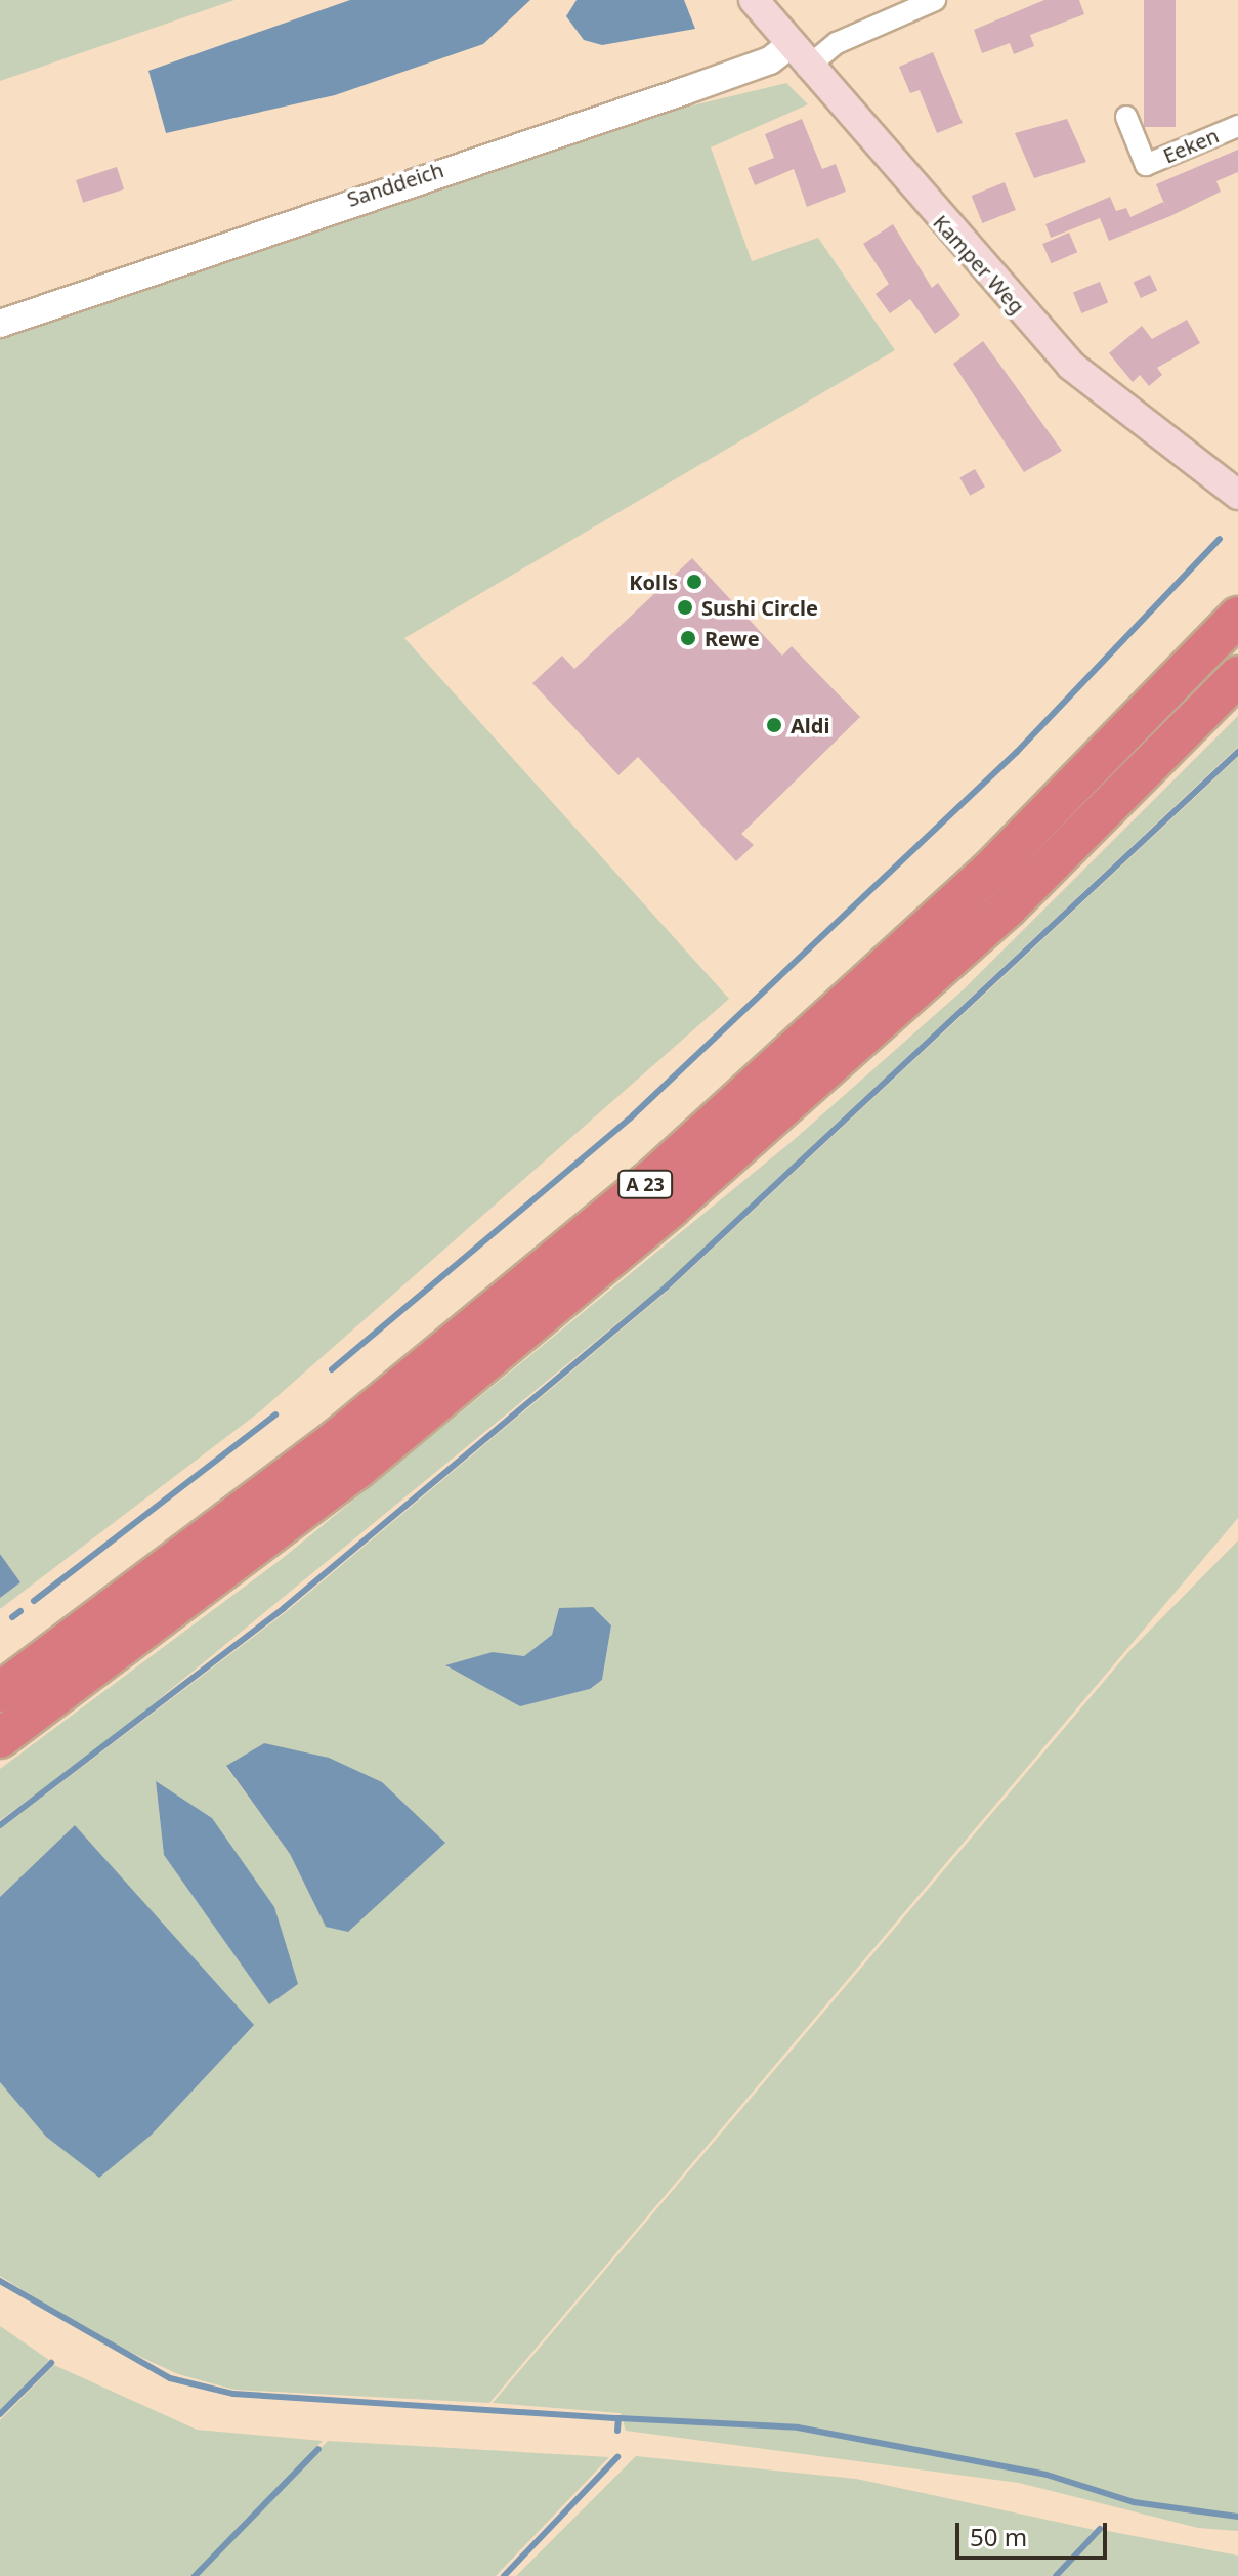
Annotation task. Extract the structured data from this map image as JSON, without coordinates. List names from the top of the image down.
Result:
{
  "streets": {
    "highway": ["A 23"],
    "main road": ["Kamper Weg"],
    "street": ["Eeken", "Sanddeich"]
  },
  "crossings": [
    ["Sanddeich", "Kamper Weg"]
  ],
  "places": [
    "Kolls",
    "Sushi Circle",
    "Rewe",
    "Aldi"
  ],
  "scale_bar": "50 m"
}
